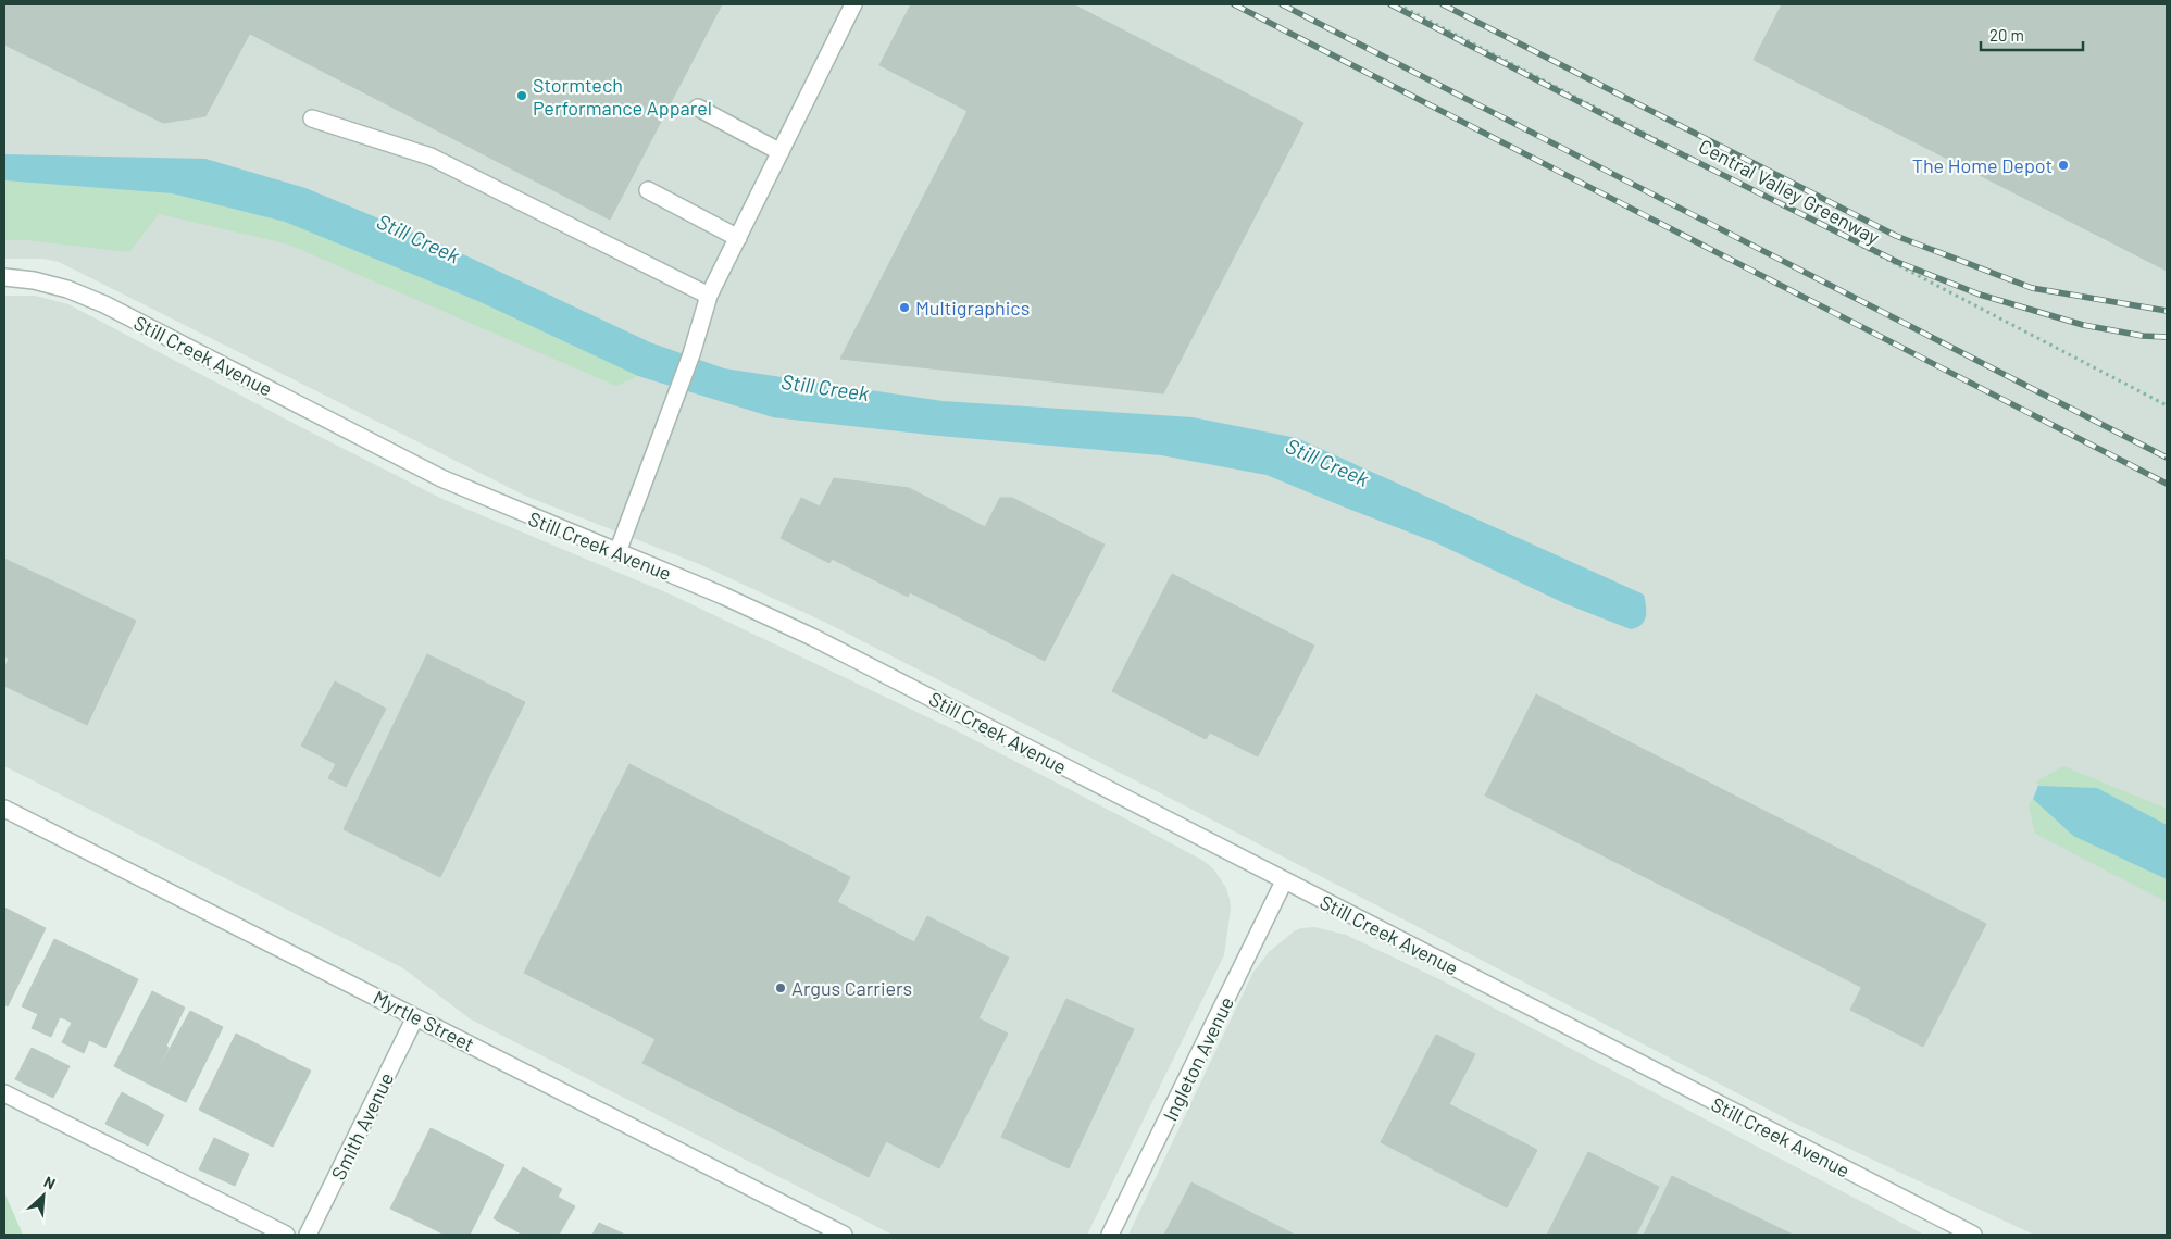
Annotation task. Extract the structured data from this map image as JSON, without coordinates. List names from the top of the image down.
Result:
{
  "streets": {
    "street": [
      "Still Creek Avenue",
      "Myrtle Street",
      "Ingleton Avenue",
      "Smith Avenue"
    ],
    "path": ["Central Valley Greenway"]
  },
  "crossings": [
    ["Still Creek Avenue", "Ingleton Avenue"],
    ["Myrtle Street", "Smith Avenue"]
  ],
  "water": ["Still Creek"],
  "places": [
    "Stormtech Performance Apparel",
    "The Home Depot",
    "Multigraphics",
    "Argus Carriers"
  ],
  "scale_bar": "20 m",
  "north": "top right"
}
